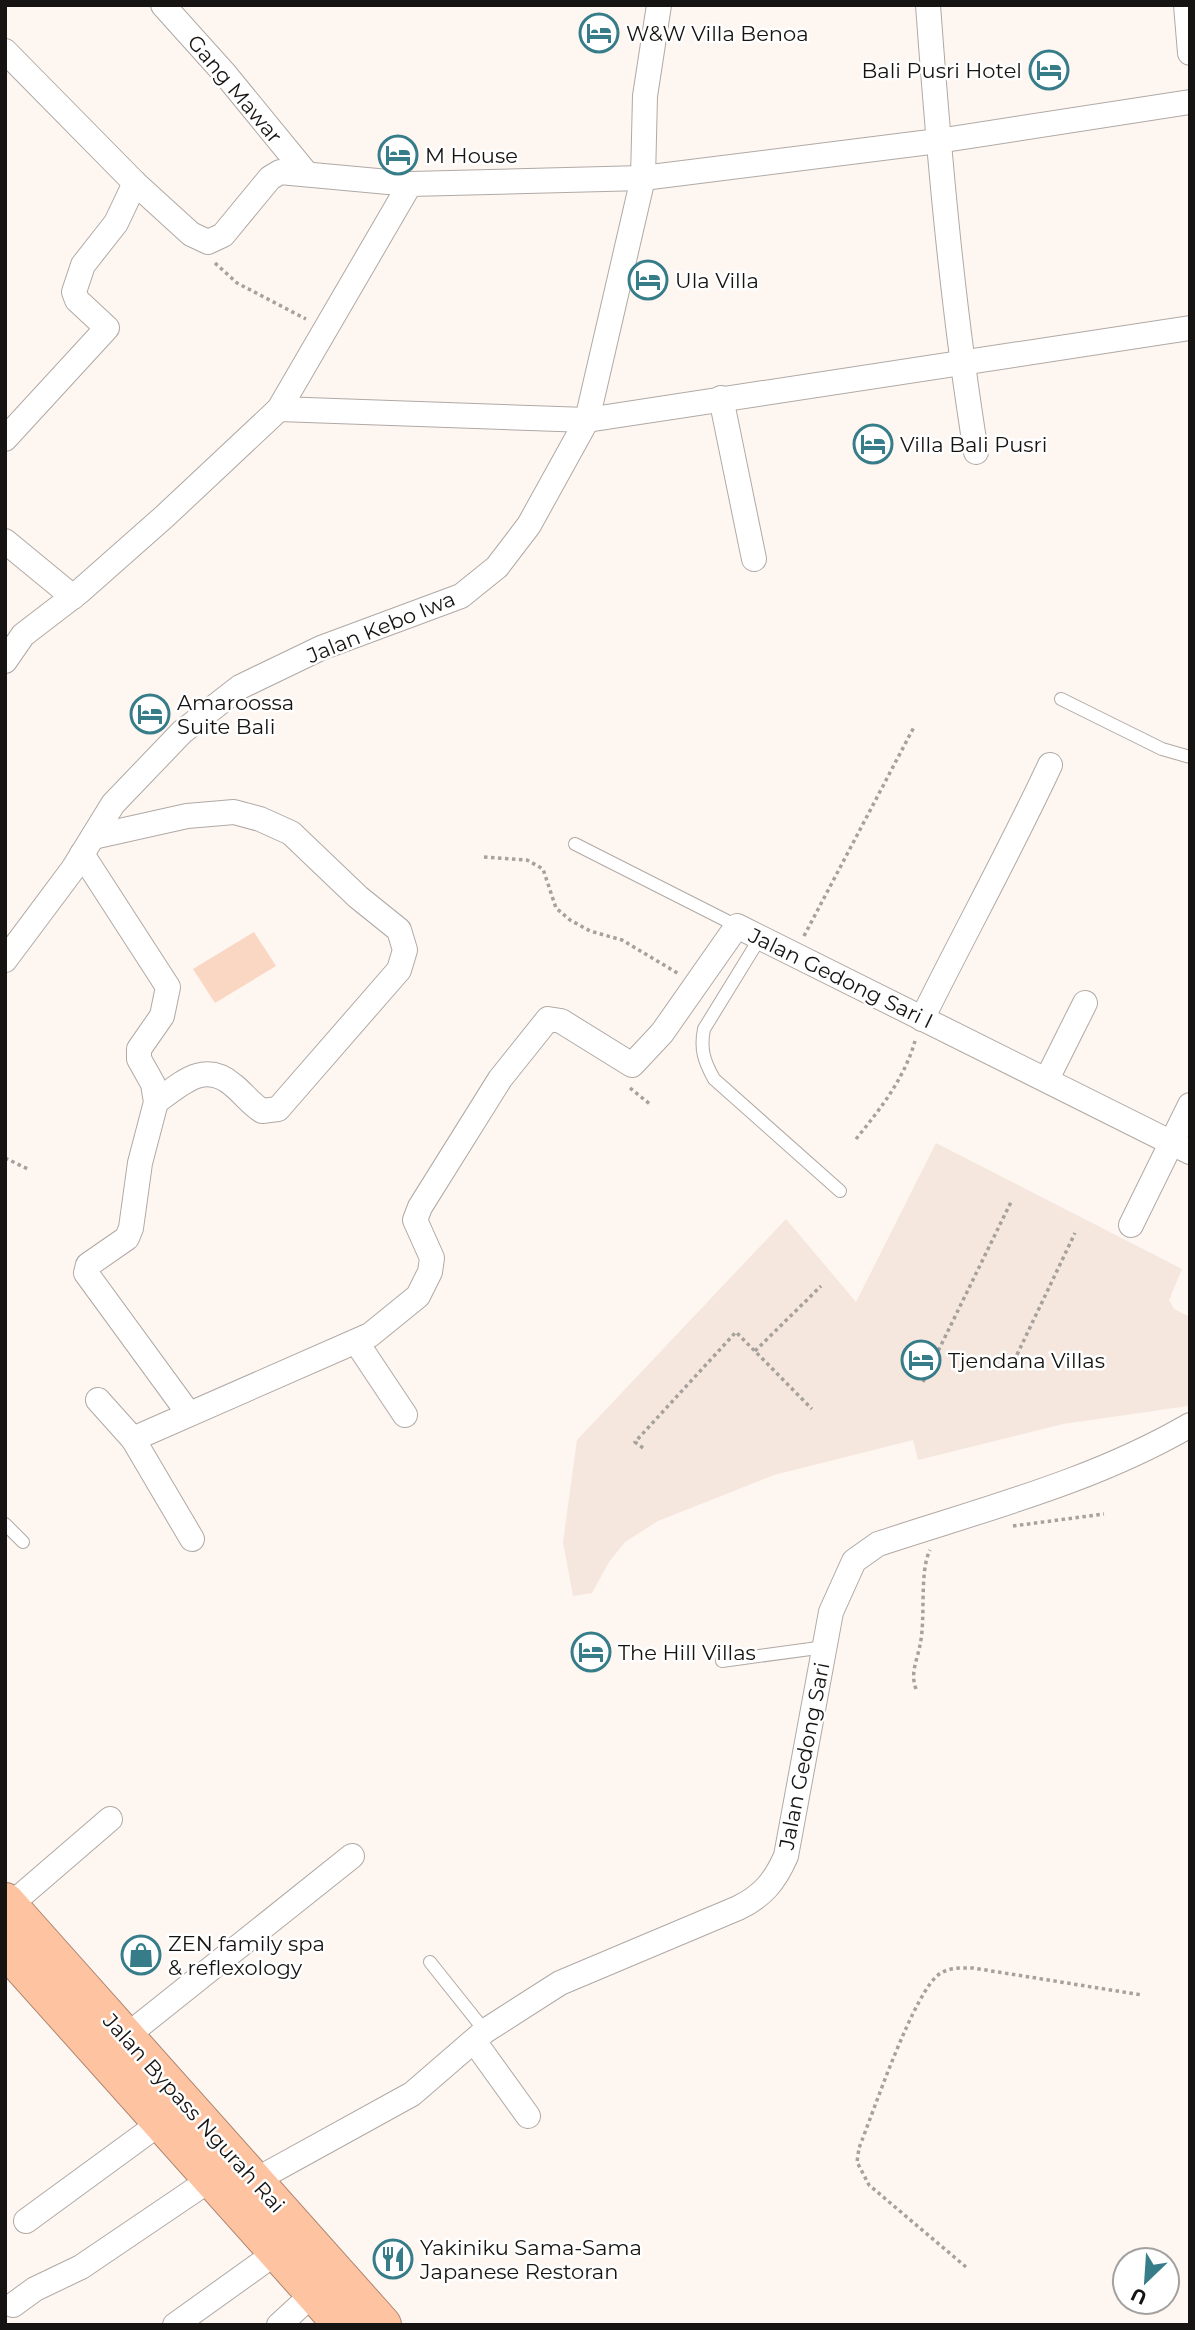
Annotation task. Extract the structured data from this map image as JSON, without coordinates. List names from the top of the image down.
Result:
{
  "streets": {
    "highway": ["Jalan Bypass Ngurah Rai"],
    "street": [
      "Gang Mawar",
      "Jalan Kebo Iwa",
      "Jalan Gedong Sari I",
      "Jalan Gedong Sari"
    ]
  },
  "crossings": [
    ["Jalan Gedong Sari", "Jalan Bypass Ngurah Rai"]
  ],
  "places": {
    "hotel": [
      "W&W Villa Benoa",
      "Bali Pusri Hotel",
      "M House",
      "Ula Villa",
      "Villa Bali Pusri",
      "Amaroossa Suite Bali",
      "Tjendana Villas",
      "The Hill Villas"
    ],
    "shop": ["ZEN family spa & reflexology"],
    "restaurant": ["Yakiniku Sama-Sama Japanese Restoran"]
  },
  "north": "bottom left"
}
